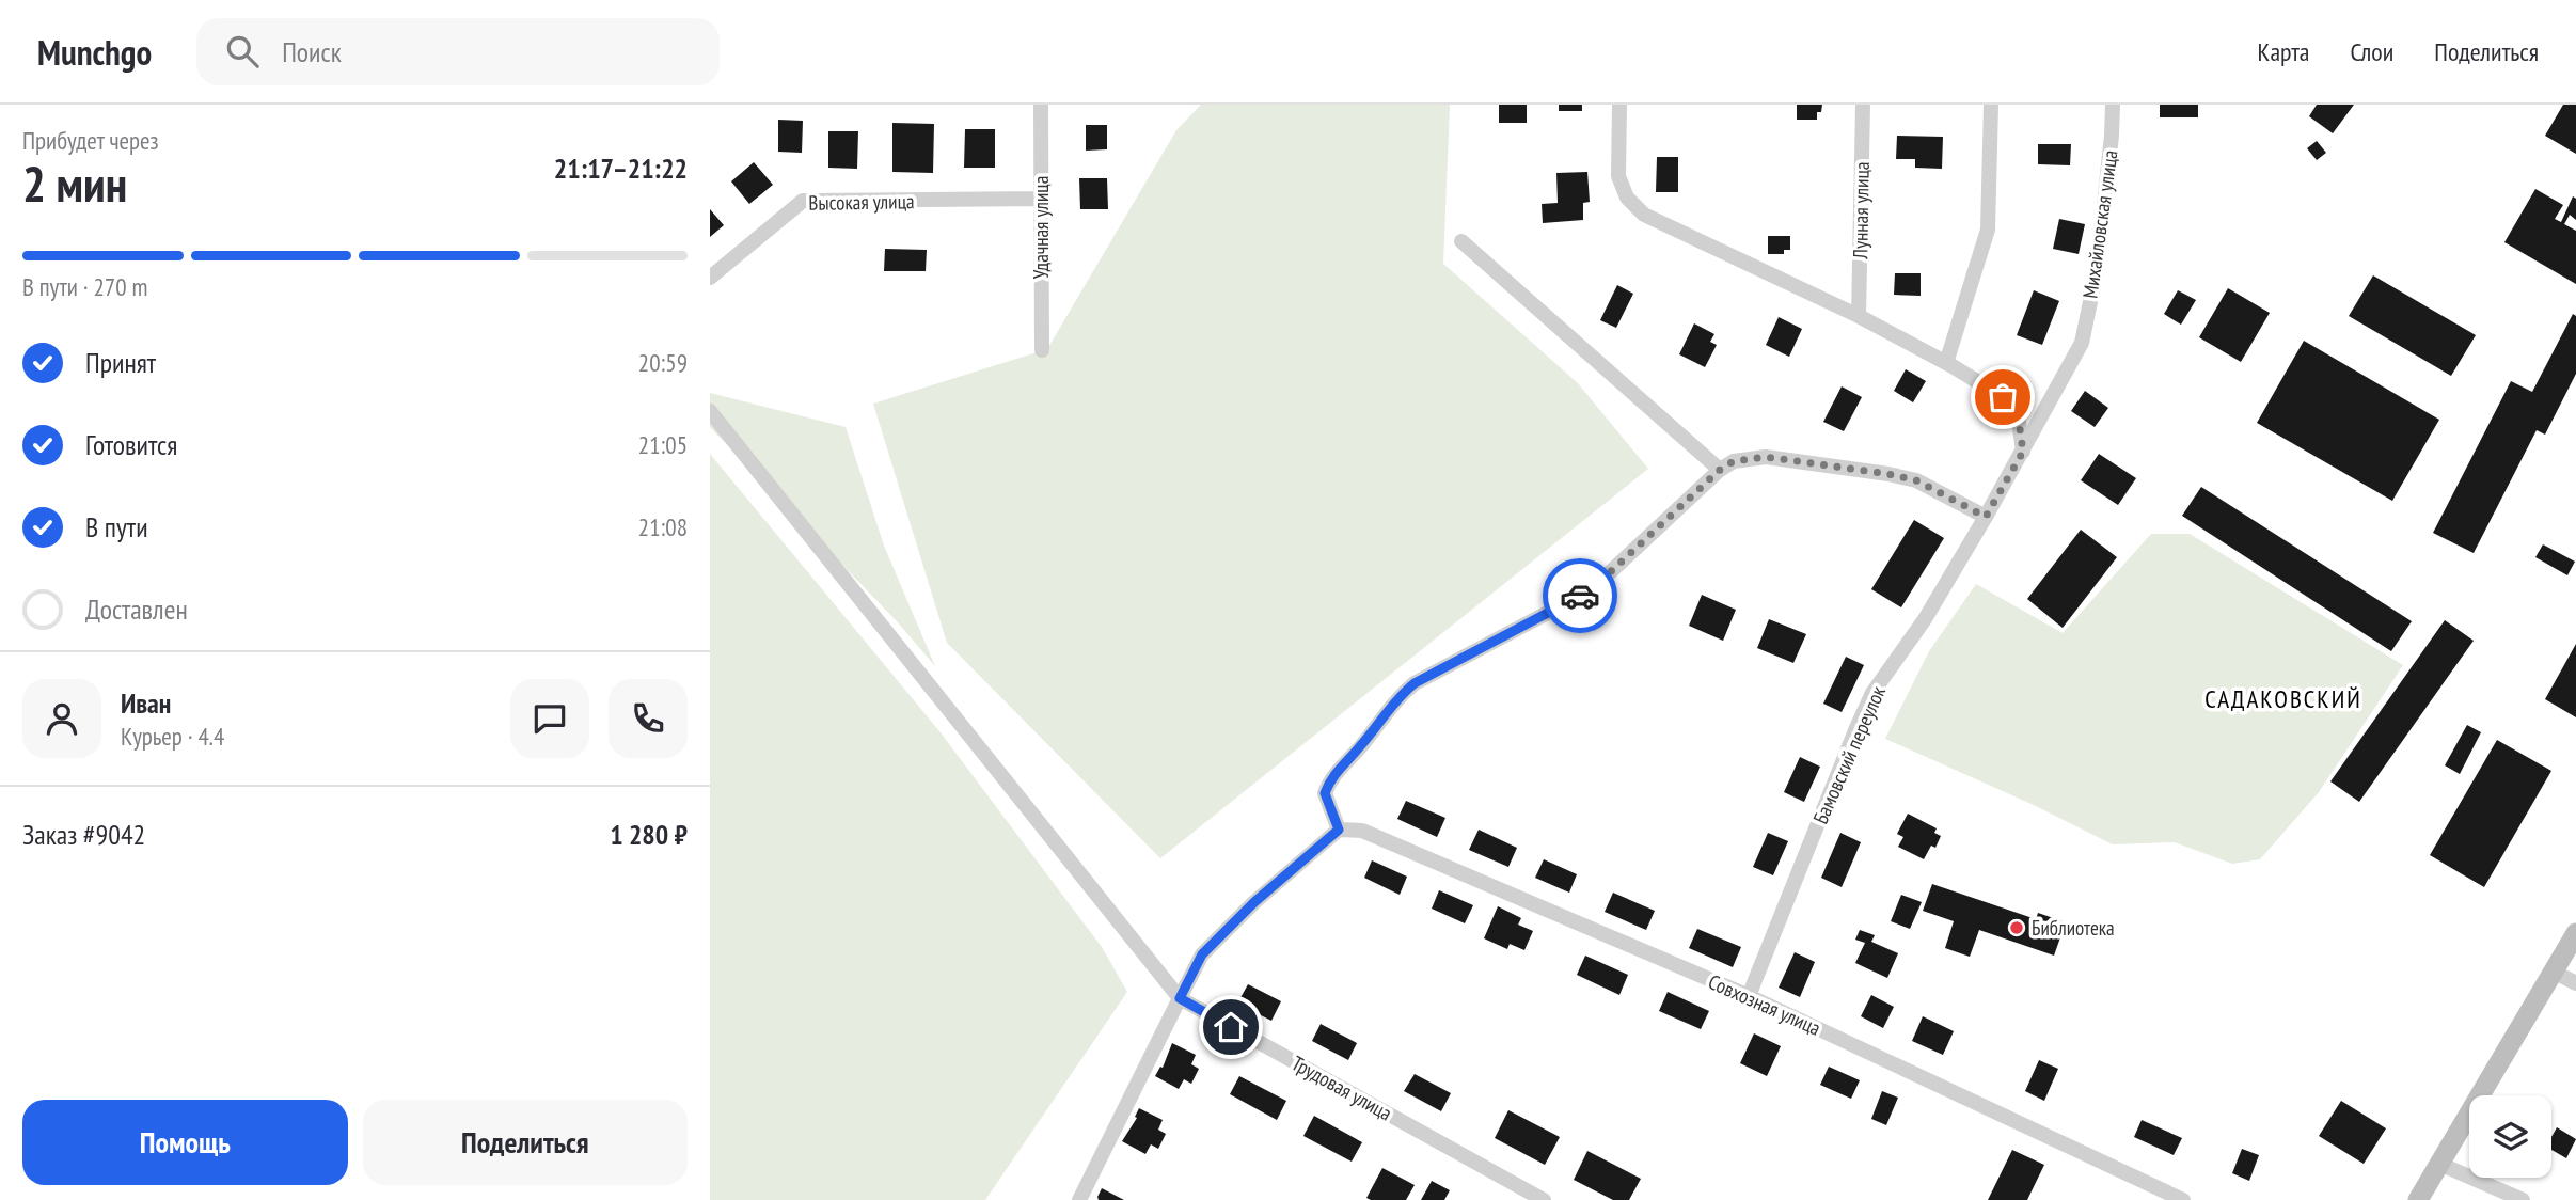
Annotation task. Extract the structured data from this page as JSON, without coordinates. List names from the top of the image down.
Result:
{
  "streets": {
    "street": [
      "Высокая улица",
      "Лунная улица",
      "Михайловская улица",
      "Удачная улица",
      "Бамовский переулок",
      "Совхозная улица",
      "Трудовая улица"
    ]
  },
  "crossings": [
    ["Высокая улица", "Удачная улица"],
    ["Михайловская улица", "Бамовский переулок"],
    ["Бамовский переулок", "Совхозная улица"]
  ],
  "districts": ["САДАКОВСКИЙ"],
  "places": ["Библиотека"],
  "page": {
    "header": "Munchgo",
    "search": "Поиск",
    "nav": ["Карта", "Слои", "Поделиться"],
    "heading": ["2 мин", "Прибудет через", "21:17–21:22"],
    "panel": [
      "Иван",
      "Курьер · 4.4",
      "Заказ #9042",
      "1 280 ₽"
    ],
    "bar": "В пути · 270 m",
    "list": [
      ["Принят", "20:59"],
      ["Готовится", "21:05"],
      ["В пути", "21:08"],
      "Доставлен"
    ],
    "buttons": ["Помощь", "Поделиться"]
  }
}
